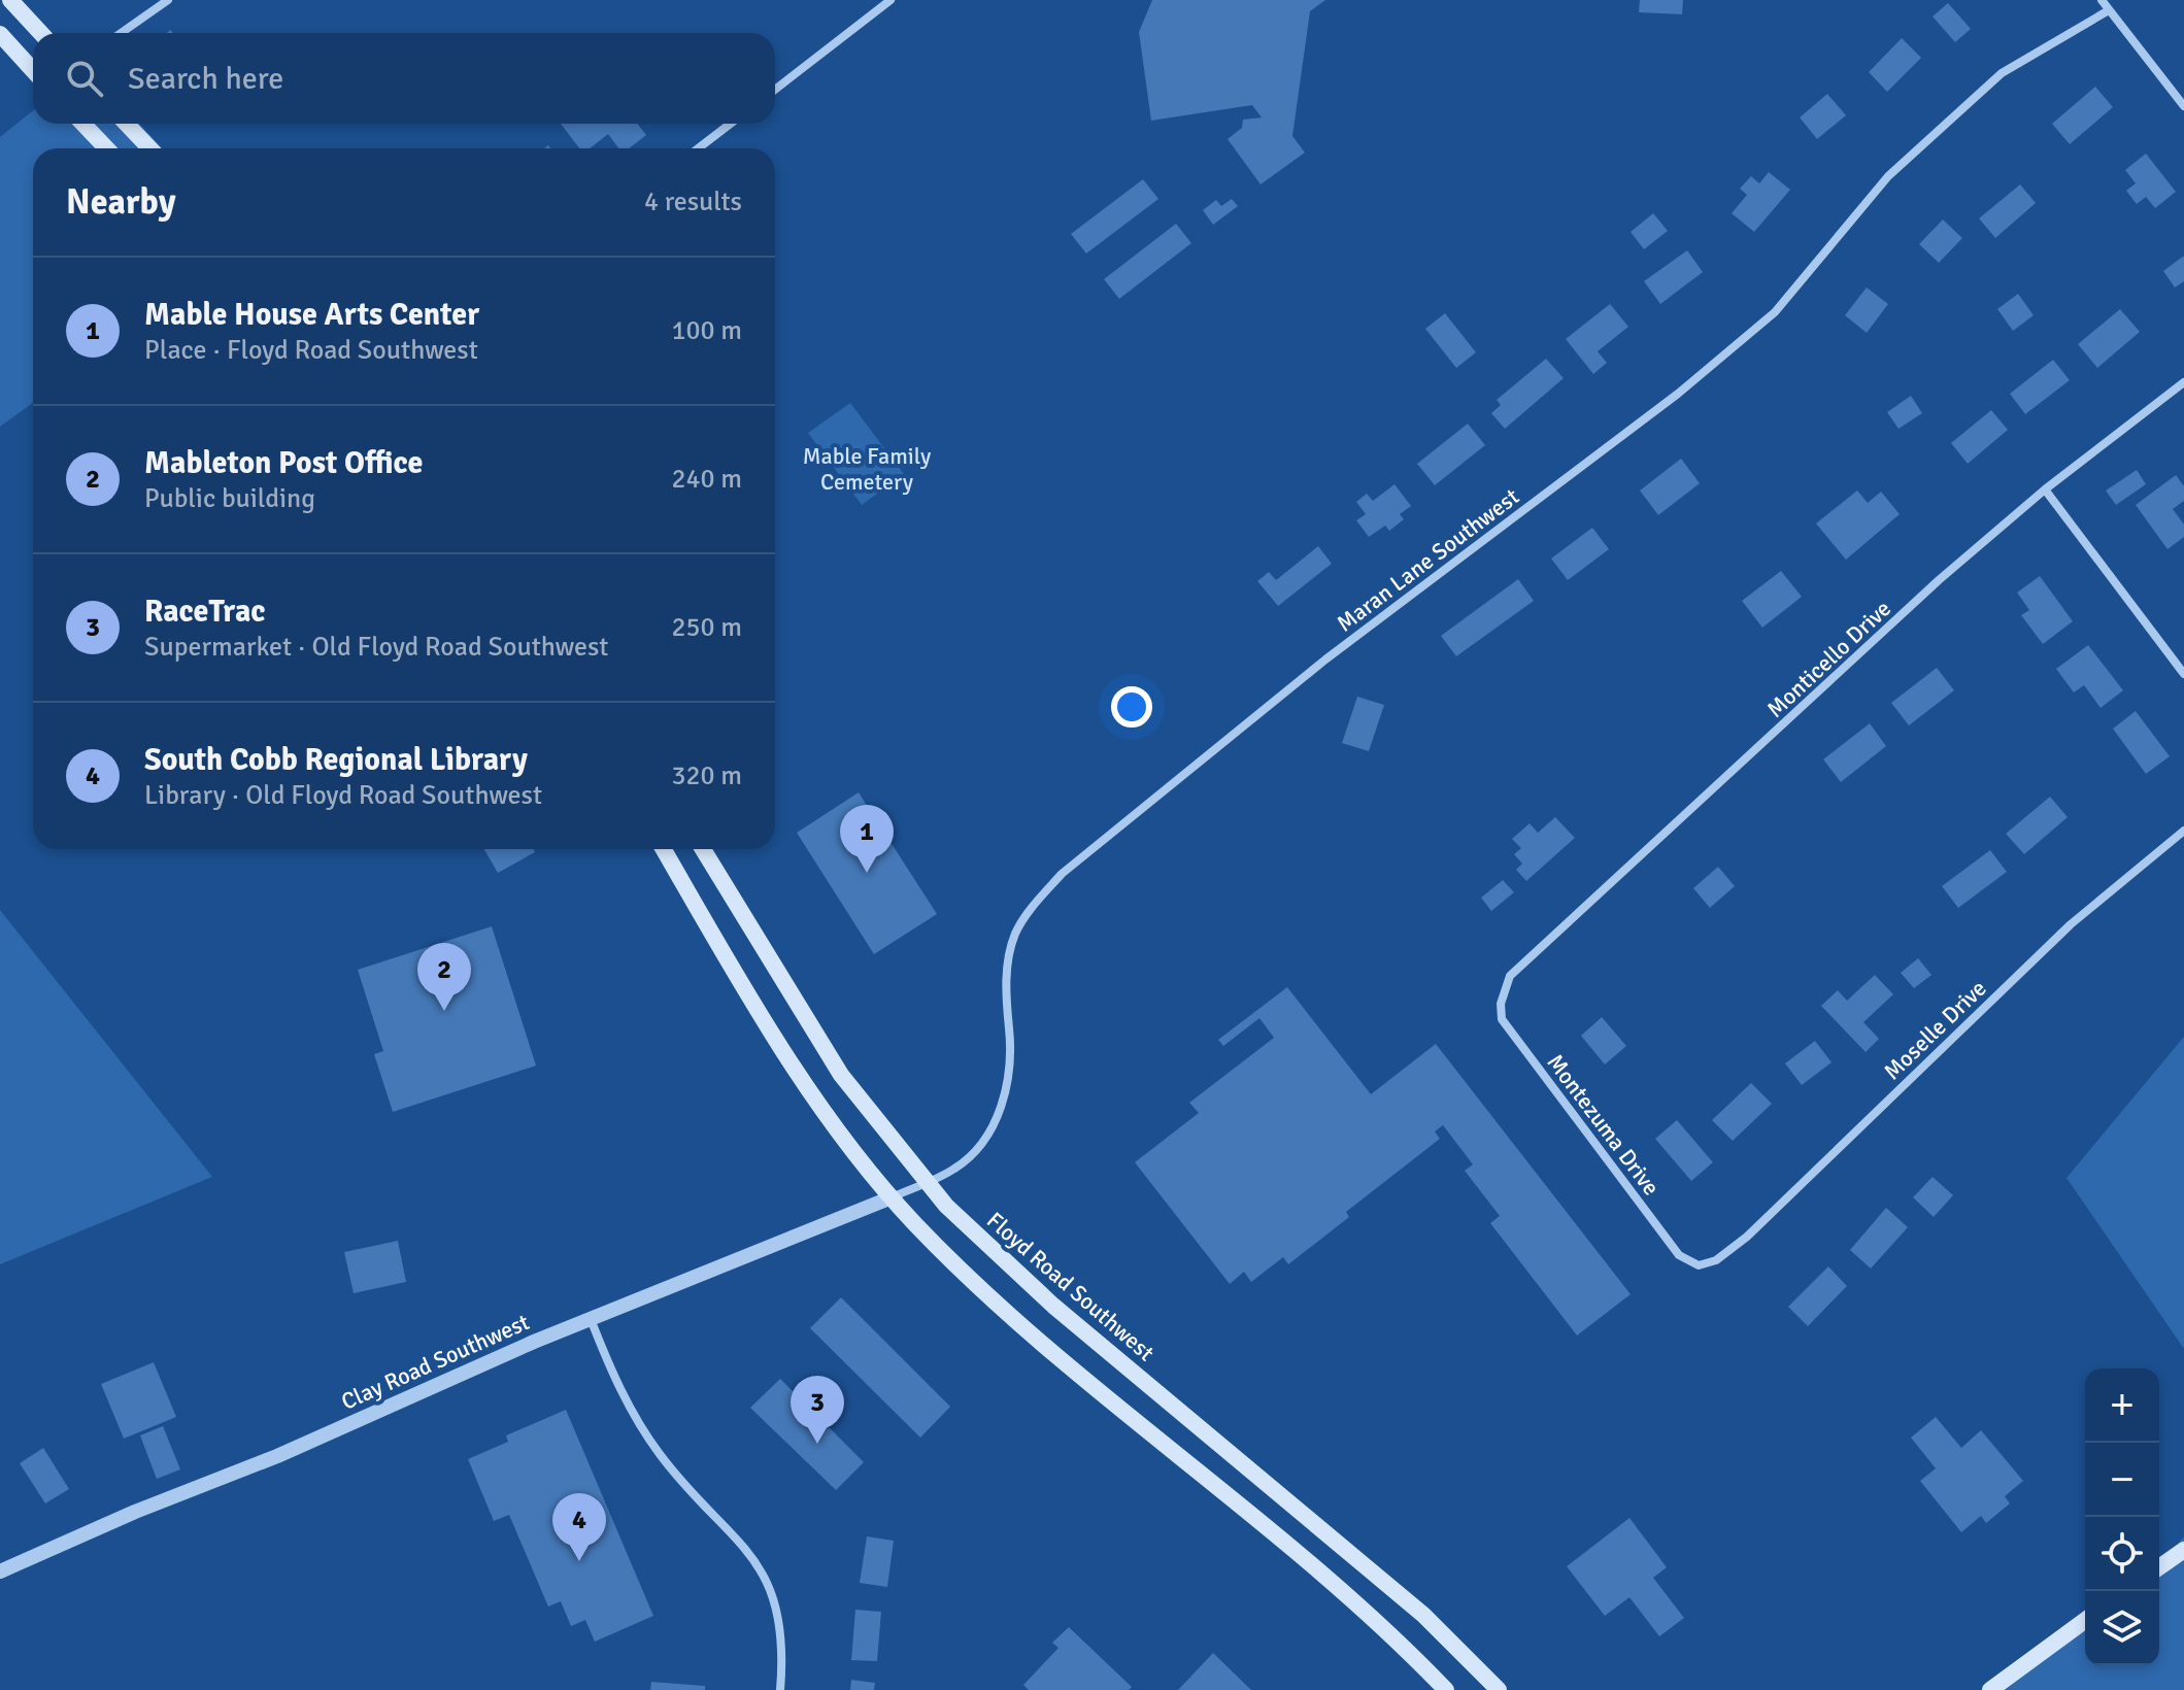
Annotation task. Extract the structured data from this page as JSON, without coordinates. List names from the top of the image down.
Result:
{
  "streets": {
    "main road": ["Floyd Road Southwest"],
    "street": [
      "Maran Lane Southwest",
      "Monticello Drive",
      "Moselle Drive",
      "Montezuma Drive",
      "Clay Road Southwest"
    ]
  },
  "crossings": [
    ["Maran Lane Southwest", "Floyd Road Southwest"],
    ["Maran Lane Southwest", "Clay Road Southwest"],
    ["Monticello Drive", "Montezuma Drive"],
    ["Moselle Drive", "Montezuma Drive"]
  ],
  "parks": ["Mable Family Cemetery"],
  "page": {
    "search": "Search here",
    "heading": ["Nearby", "4 results"],
    "list": [
      {
        "mark": "1",
        "name": "Mable House Arts Center",
        "note": "Place · Floyd Road Southwest",
        "value": "100 m"
      },
      {
        "mark": "2",
        "name": "Mableton Post Office",
        "note": "Public building",
        "value": "240 m"
      },
      {
        "mark": "3",
        "name": "RaceTrac",
        "note": "Supermarket · Old Floyd Road Southwest",
        "value": "250 m"
      },
      {
        "mark": "4",
        "name": "South Cobb Regional Library",
        "note": "Library · Old Floyd Road Southwest",
        "value": "320 m"
      }
    ],
    "pins": [
      "1",
      "2",
      "3",
      "4"
    ],
    "map_buttons": ["+", "−"]
  }
}
